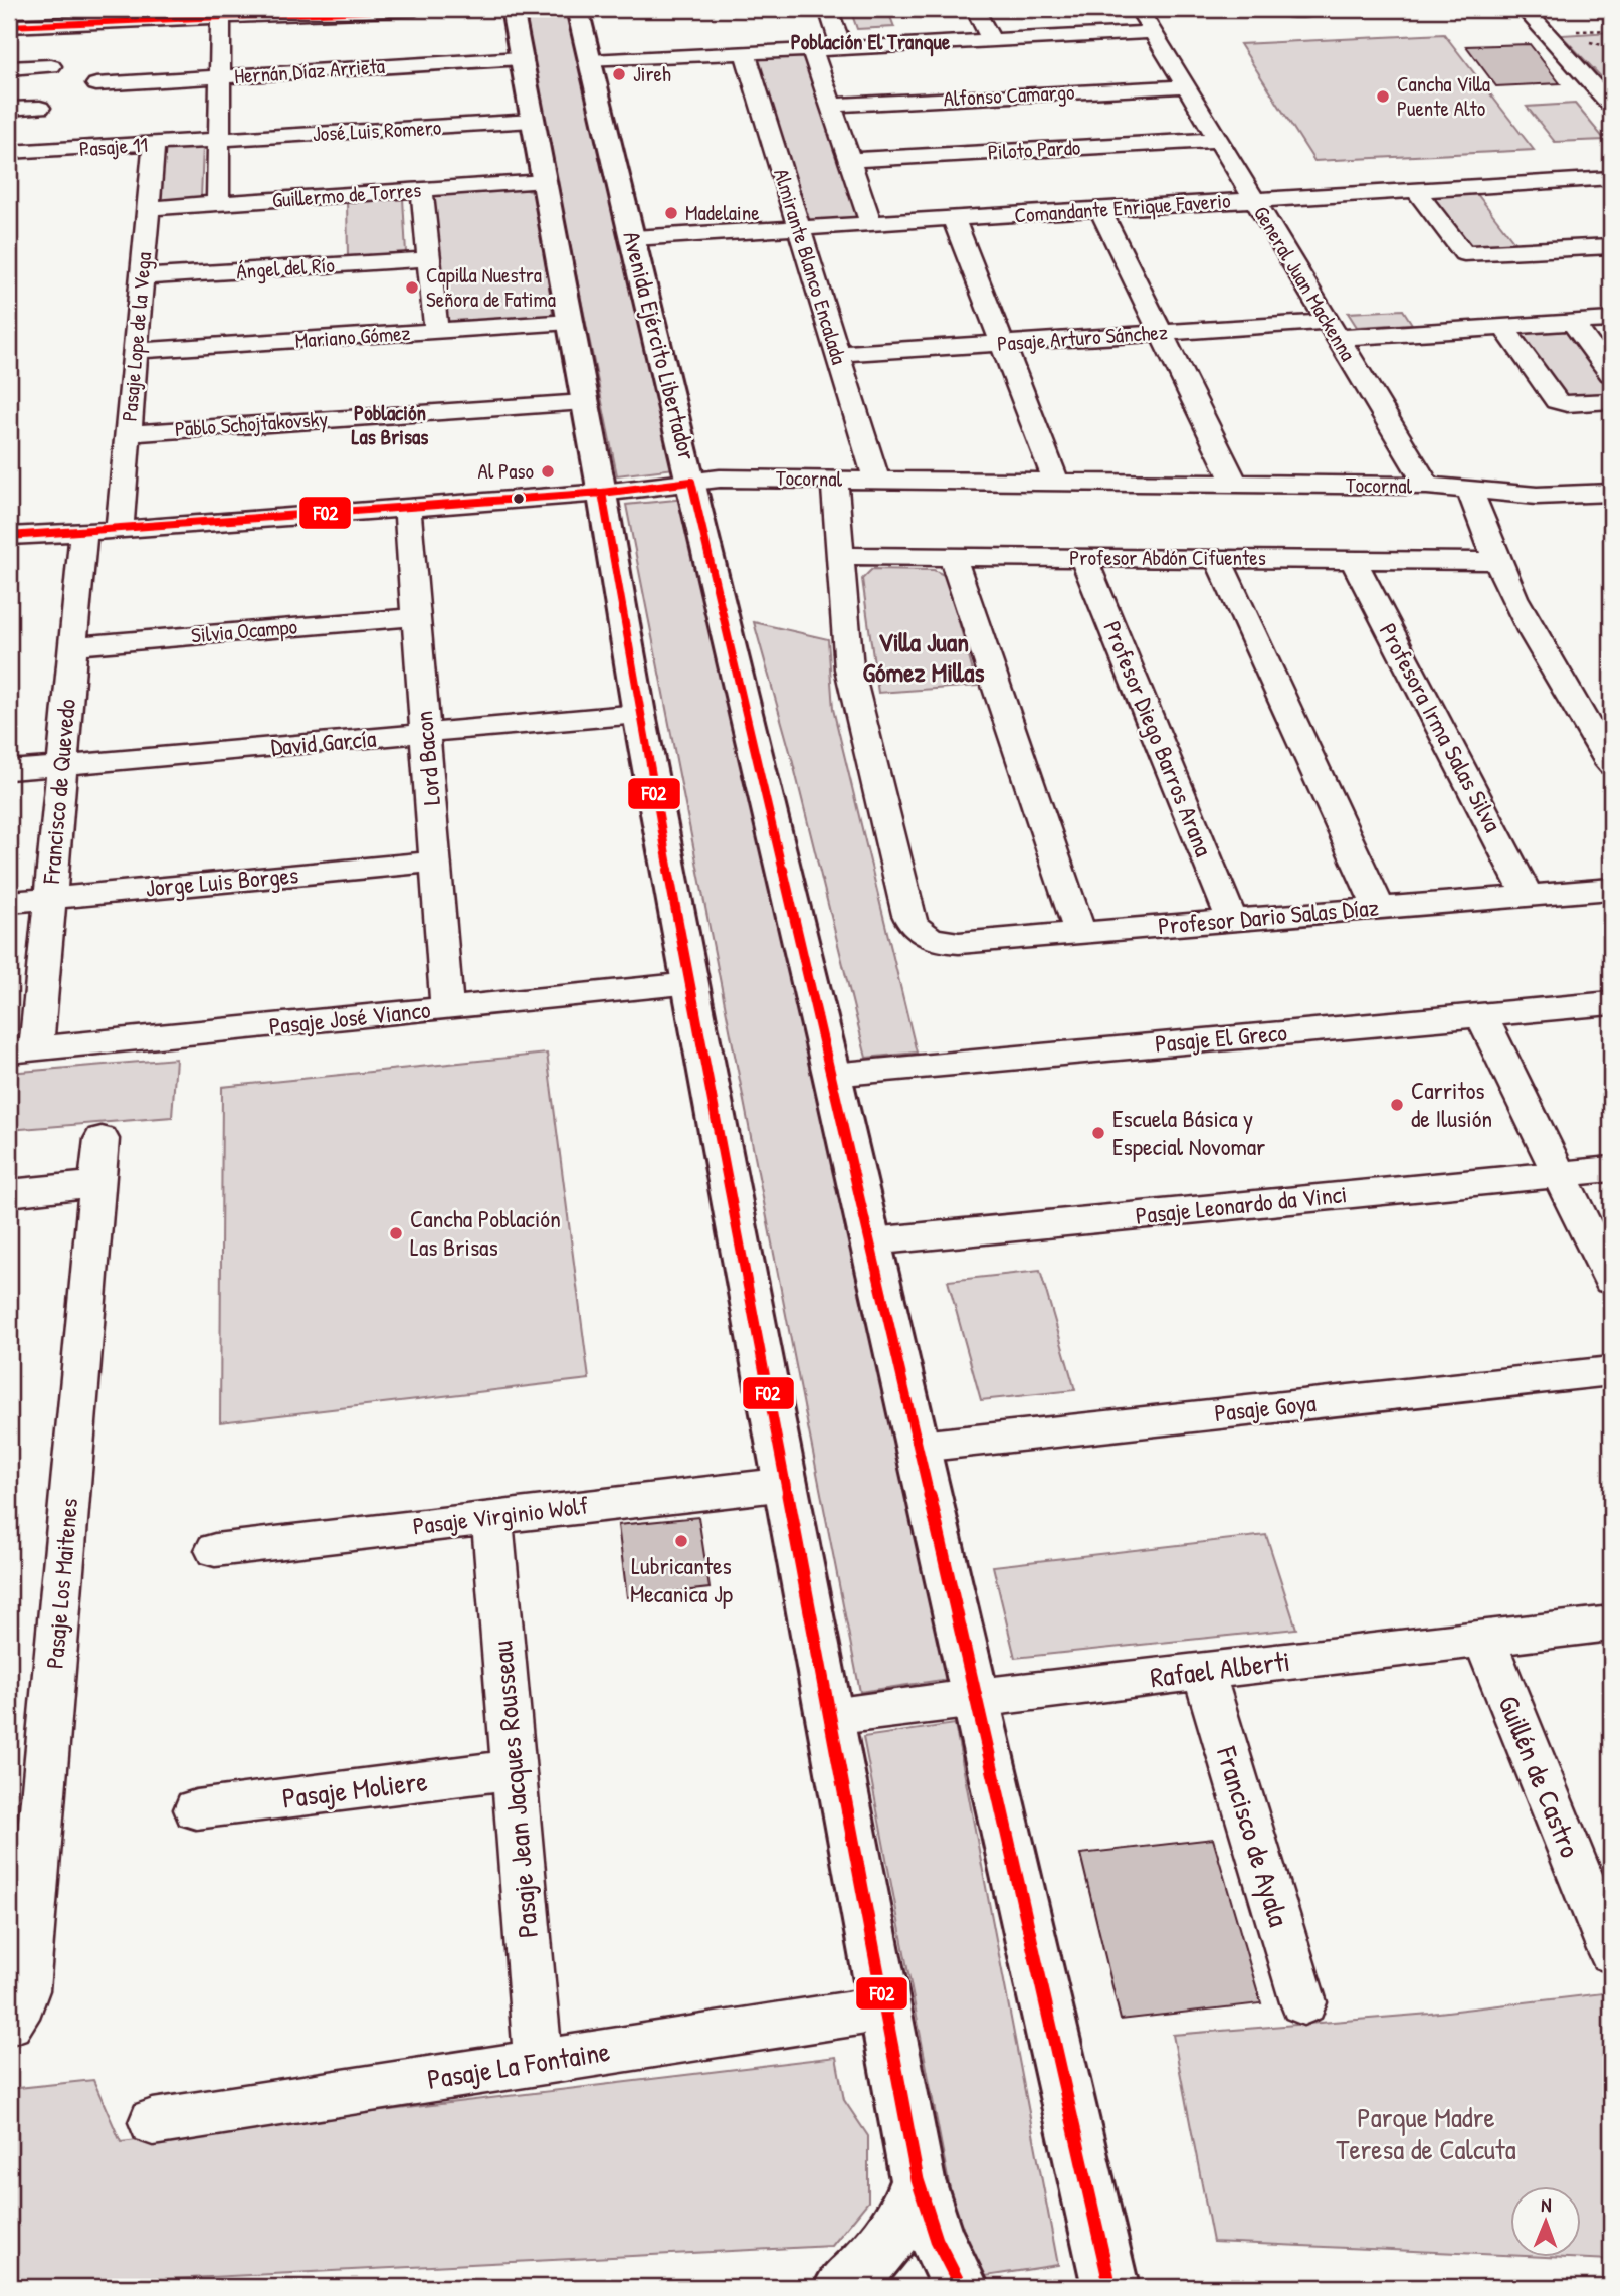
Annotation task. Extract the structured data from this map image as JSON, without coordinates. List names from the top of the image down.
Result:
{
  "streets": {
    "main road": ["Avenida Ejército Libertador"],
    "street": [
      "Hernán Díaz Arrieta",
      "Alfonso Camargo",
      "José Luis Romero",
      "Pasaje 11",
      "Piloto Pardo",
      "Guillermo de Torres",
      "Comandante Enrique Faverio",
      "Almirante Blanco Encalada",
      "Ángel del Río",
      "General Juan Mackenna",
      "Pasaje Lope de la Vega",
      "Mariano Gómez",
      "Pasaje Arturo Sánchez",
      "Pablo Schojtakovsky",
      "Tocornal",
      "Profesor Abdón Cifuentes",
      "Silvia Ocampo",
      "Profesora Irma Salas Silva",
      "Profesor Diego Barros Arana",
      "David García",
      "Lord Bacon",
      "Francisco de Quevedo",
      "Jorge Luis Borges",
      "Profesor Dario Salas Díaz",
      "Pasaje José Vianco",
      "Pasaje El Greco",
      "Pasaje Leonardo da Vinci",
      "Pasaje Goya",
      "Pasaje Virginio Wolf",
      "Pasaje Los Maitenes",
      "Rafael Alberti",
      "Guillén de Castro",
      "Pasaje Moliere",
      "Pasaje Jean Jacques Rousseau",
      "Francisco de Ayala",
      "Pasaje La Fontaine"
    ]
  },
  "crossings": [
    ["Alfonso Camargo", "General Juan Mackenna"],
    ["José Luis Romero", "Pasaje 11"],
    ["Pasaje 11", "Pasaje Lope de la Vega"],
    ["Piloto Pardo", "General Juan Mackenna"],
    ["Guillermo de Torres", "Pasaje Lope de la Vega"],
    ["Comandante Enrique Faverio", "Almirante Blanco Encalada"],
    ["Comandante Enrique Faverio", "General Juan Mackenna"],
    ["Comandante Enrique Faverio", "Avenida Ejército Libertador"],
    ["Almirante Blanco Encalada", "Pasaje Arturo Sánchez"],
    ["Almirante Blanco Encalada", "Tocornal"],
    ["Ángel del Río", "Pasaje Lope de la Vega"],
    ["General Juan Mackenna", "Pasaje Arturo Sánchez"],
    ["General Juan Mackenna", "Tocornal"],
    ["Pasaje Lope de la Vega", "Mariano Gómez"],
    ["Pasaje Lope de la Vega", "Pablo Schojtakovsky"],
    ["Pasaje Lope de la Vega", "Tocornal"],
    ["Avenida Ejército Libertador", "Tocornal"],
    ["Avenida Ejército Libertador", "Pasaje El Greco"],
    ["Avenida Ejército Libertador", "Pasaje Leonardo da Vinci"],
    ["Avenida Ejército Libertador", "Pasaje Goya"],
    ["Avenida Ejército Libertador", "Rafael Alberti"],
    ["Tocornal", "Lord Bacon"],
    ["Tocornal", "Francisco de Quevedo"],
    ["Profesor Abdón Cifuentes", "Profesora Irma Salas Silva"],
    ["Profesor Abdón Cifuentes", "Profesor Diego Barros Arana"],
    ["Profesor Abdón Cifuentes", "Profesor Dario Salas Díaz"],
    ["Silvia Ocampo", "Lord Bacon"],
    ["Silvia Ocampo", "Francisco de Quevedo"],
    ["Profesora Irma Salas Silva", "Profesor Dario Salas Díaz"],
    ["Profesor Diego Barros Arana", "Profesor Dario Salas Díaz"],
    ["David García", "Lord Bacon"],
    ["David García", "Francisco de Quevedo"],
    ["Lord Bacon", "Jorge Luis Borges"],
    ["Lord Bacon", "Pasaje José Vianco"],
    ["Francisco de Quevedo", "Jorge Luis Borges"],
    ["Francisco de Quevedo", "Pasaje José Vianco"],
    ["Pasaje Virginio Wolf", "Pasaje Jean Jacques Rousseau"],
    ["Rafael Alberti", "Guillén de Castro"],
    ["Rafael Alberti", "Francisco de Ayala"],
    ["Pasaje Moliere", "Pasaje Jean Jacques Rousseau"],
    ["Pasaje Jean Jacques Rousseau", "Pasaje La Fontaine"]
  ],
  "districts": ["Población El Tranque", "Población Las Brisas", "Villa Juan Gómez Millas"],
  "parks": ["Parque Madre Teresa de Calcuta"],
  "places": [
    "Jireh",
    "Cancha Villa Puente Alto",
    "Madelaine",
    "Capilla Nuestra Señora de Fatima",
    "Al Paso",
    "Carritos de Ilusión",
    "Escuela Básica y Especial Novomar",
    "Cancha Población Las Brisas",
    "Lubricantes Mecanica Jp"
  ],
  "lines": ["transit line F02"],
  "north": "top"
}
